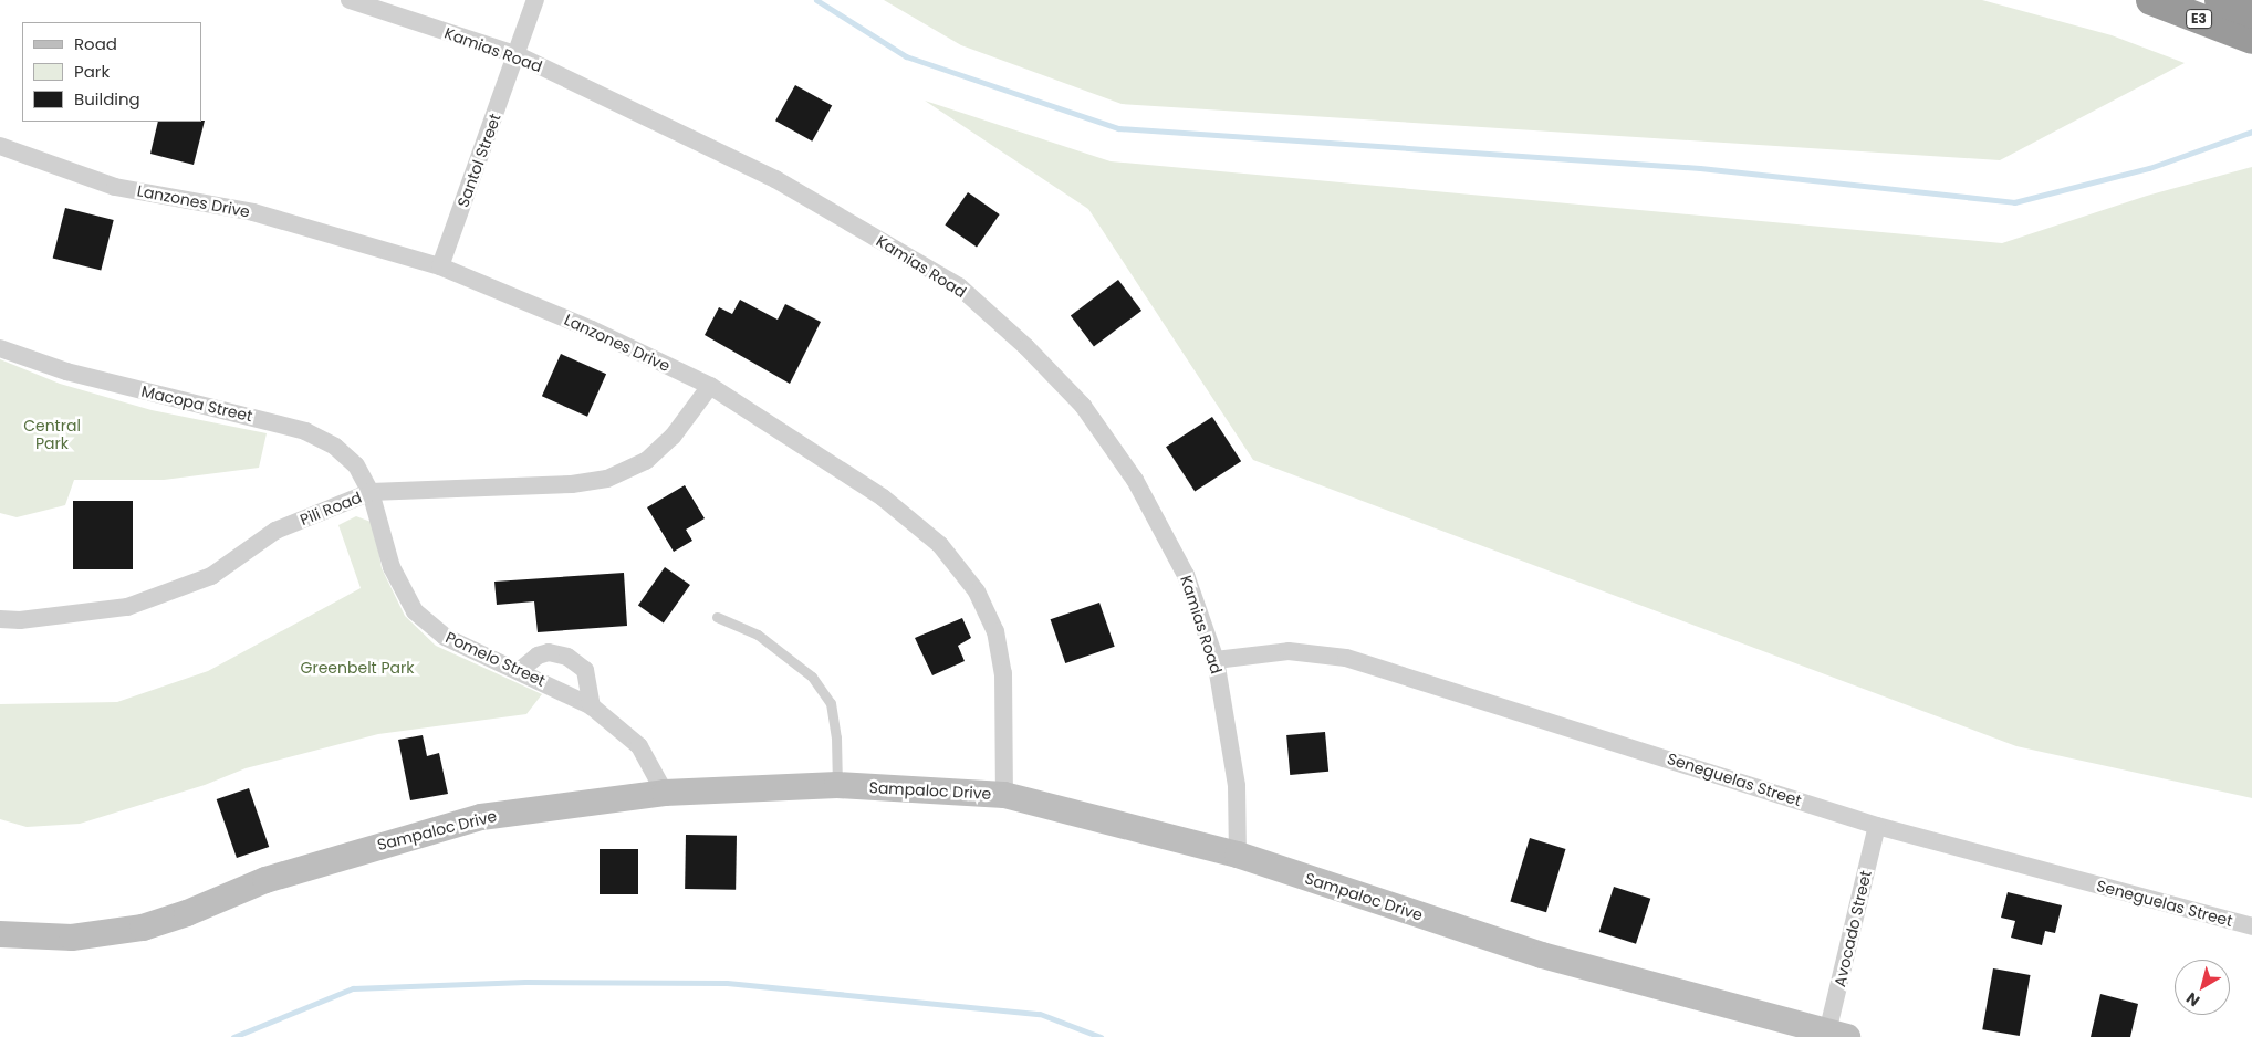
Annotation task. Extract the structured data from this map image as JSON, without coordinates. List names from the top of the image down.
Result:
{
  "streets": {
    "highway": ["E3"],
    "street": [
      "Kamias Road",
      "Santol Street",
      "Lanzones Drive",
      "Macopa Street",
      "Pili Road",
      "Pomelo Street",
      "Seneguelas Street",
      "Sampaloc Drive",
      "Avocado Street"
    ]
  },
  "crossings": [
    ["Kamias Road", "Santol Street"],
    ["Kamias Road", "Seneguelas Street"],
    ["Kamias Road", "Sampaloc Drive"],
    ["Santol Street", "Lanzones Drive"],
    ["Lanzones Drive", "Pili Road"],
    ["Lanzones Drive", "Sampaloc Drive"],
    ["Macopa Street", "Pili Road"],
    ["Macopa Street", "Pomelo Street"],
    ["Pili Road", "Pomelo Street"],
    ["Pomelo Street", "Sampaloc Drive"],
    ["Seneguelas Street", "Avocado Street"],
    ["Sampaloc Drive", "Avocado Street"]
  ],
  "parks": ["Central Park", "Greenbelt Park"],
  "legend": ["Road", "Park", "Building"],
  "north": "bottom left"
}
